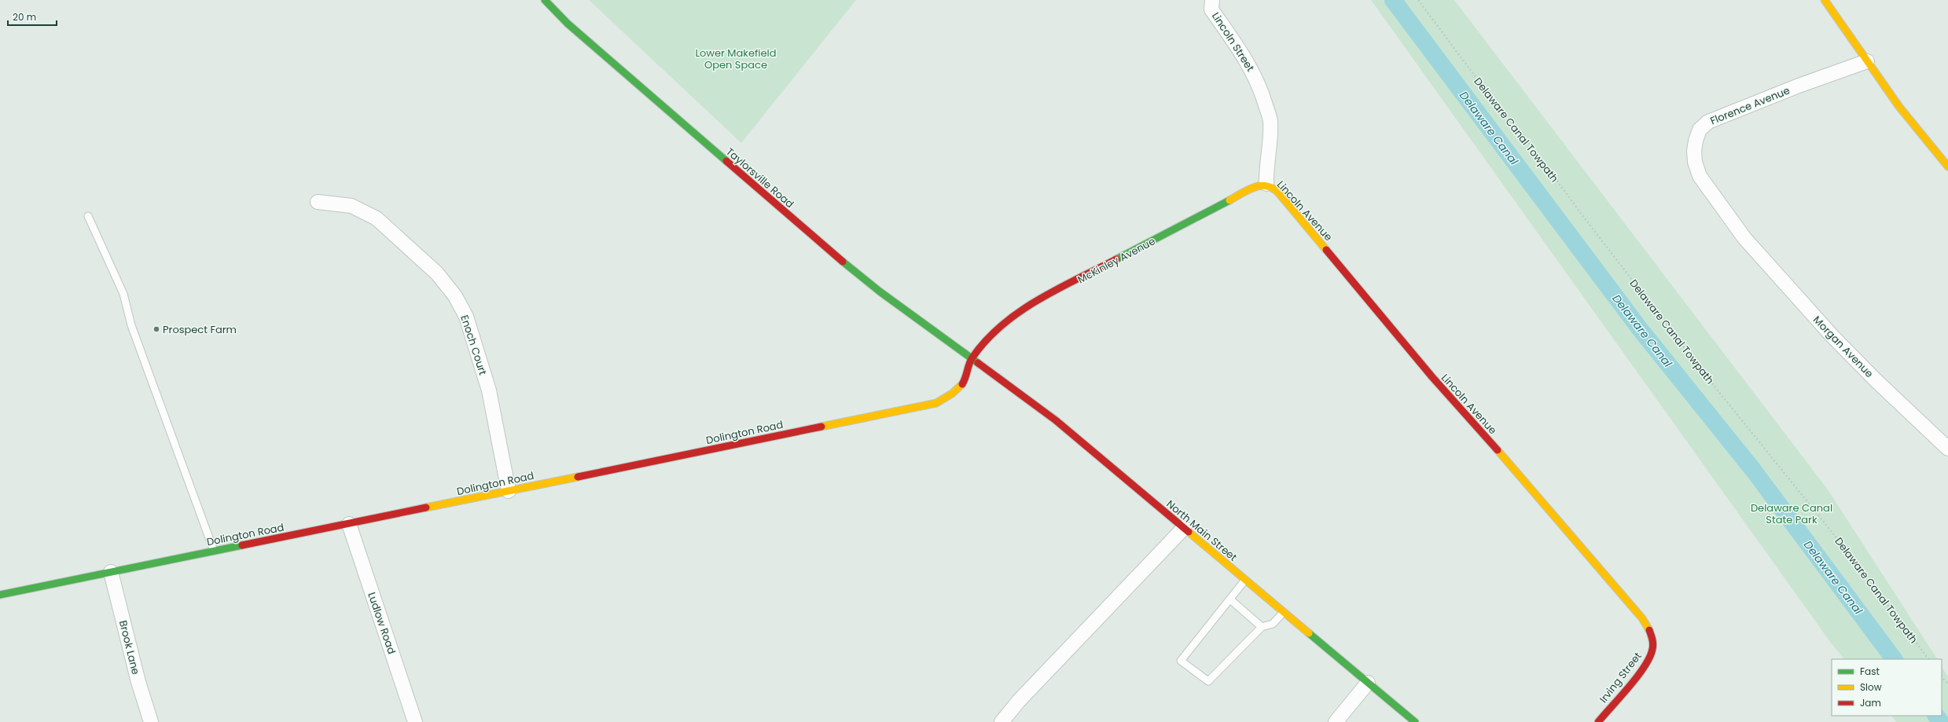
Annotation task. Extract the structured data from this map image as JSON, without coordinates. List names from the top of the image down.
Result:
{
  "streets": {
    "street": [
      "Lincoln Street",
      "Florence Avenue",
      "Taylorsville Road",
      "Lincoln Avenue",
      "McKinley Avenue",
      "Enoch Court",
      "Morgan Avenue",
      "Dolington Road",
      "North Main Street",
      "Ludlow Road",
      "Brook Lane",
      "Irving Street"
    ],
    "path": ["Delaware Canal Towpath"]
  },
  "crossings": [
    ["Lincoln Street", "Lincoln Avenue"],
    ["Lincoln Street", "McKinley Avenue"],
    ["Florence Avenue", "Morgan Avenue"],
    ["Taylorsville Road", "McKinley Avenue"],
    ["Taylorsville Road", "Dolington Road"],
    ["Taylorsville Road", "North Main Street"],
    ["Lincoln Avenue", "McKinley Avenue"],
    ["Lincoln Avenue", "Irving Street"],
    ["McKinley Avenue", "Dolington Road"],
    ["McKinley Avenue", "North Main Street"],
    ["Enoch Court", "Dolington Road"],
    ["Dolington Road", "North Main Street"],
    ["Dolington Road", "Ludlow Road"],
    ["Dolington Road", "Brook Lane"]
  ],
  "water": ["Delaware Canal"],
  "parks": ["Lower Makefield Open Space", "Delaware Canal State Park"],
  "places": ["Prospect Farm"],
  "legend": ["Fast", "Slow", "Jam"],
  "scale_bar": "20 m"
}
